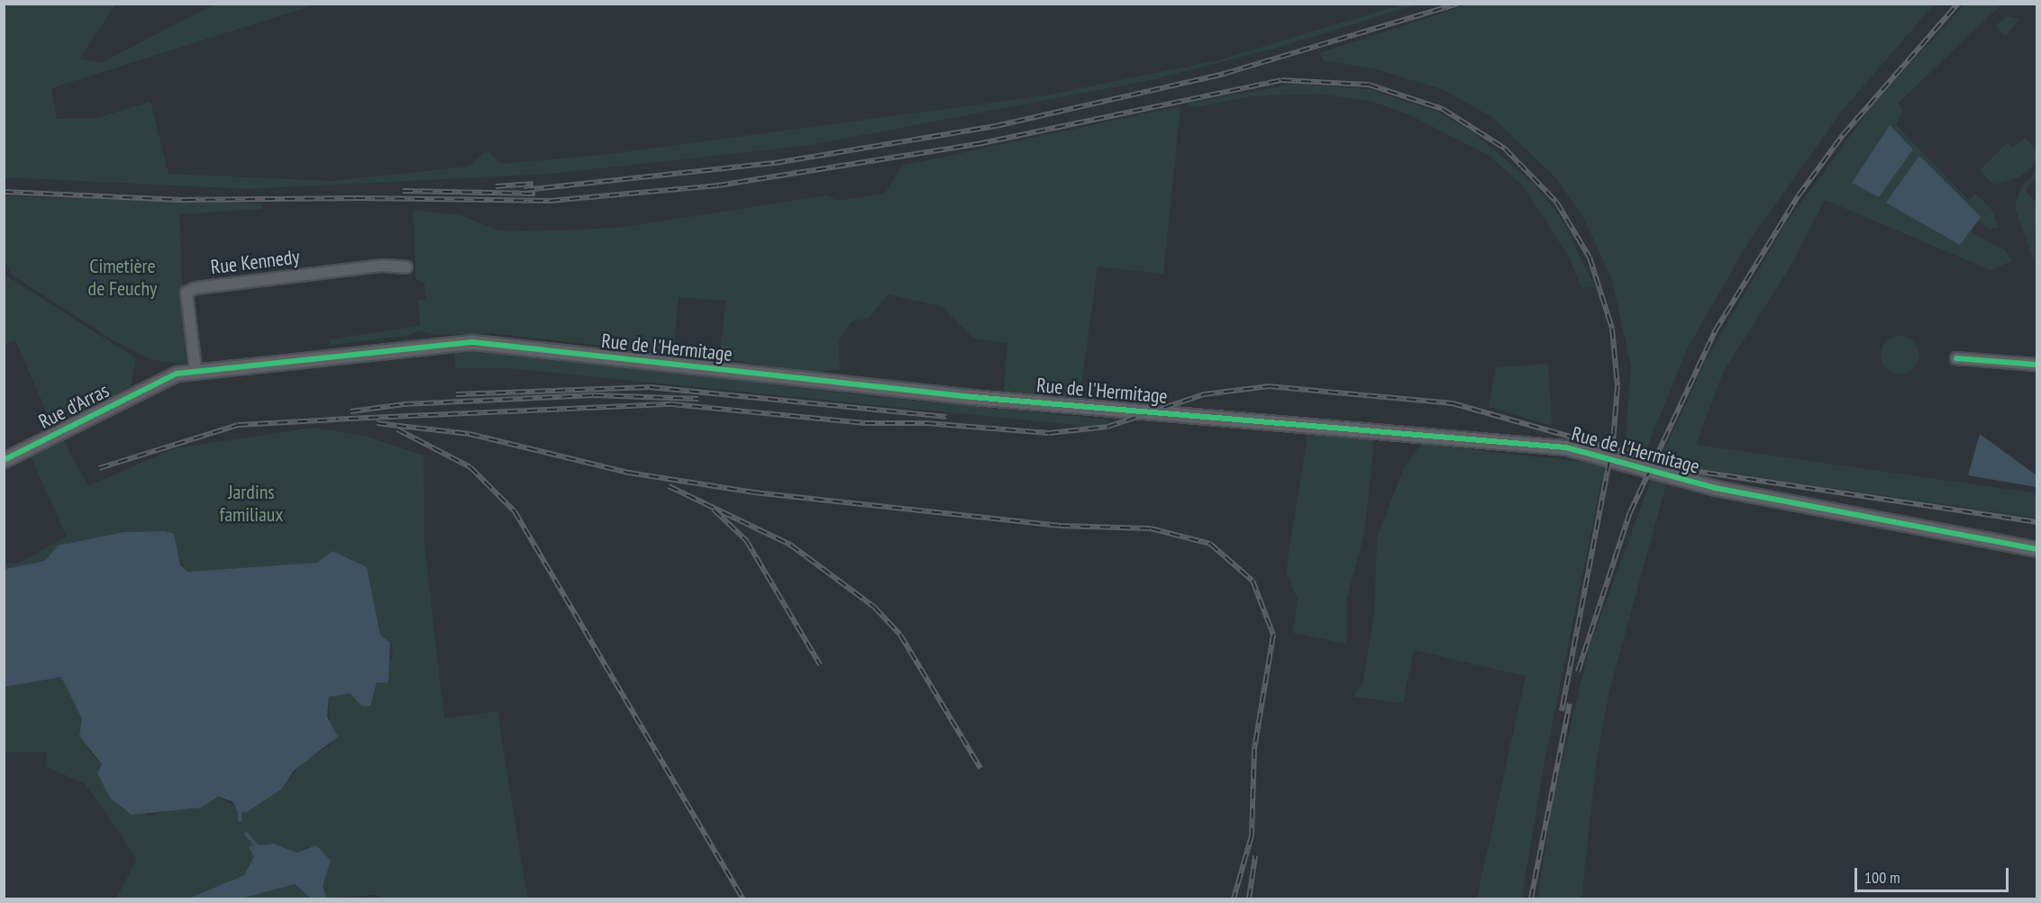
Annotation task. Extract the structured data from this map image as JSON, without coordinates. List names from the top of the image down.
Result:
{
  "streets": {
    "street": ["Rue Kennedy", "Rue de l'Hermitage", "Rue d'Arras"]
  },
  "crossings": [
    ["Rue Kennedy", "Rue de l'Hermitage"],
    ["Rue de l'Hermitage", "Rue d'Arras"]
  ],
  "parks": ["Cimetière de Feuchy", "Jardins familiaux"],
  "scale_bar": "100 m"
}
